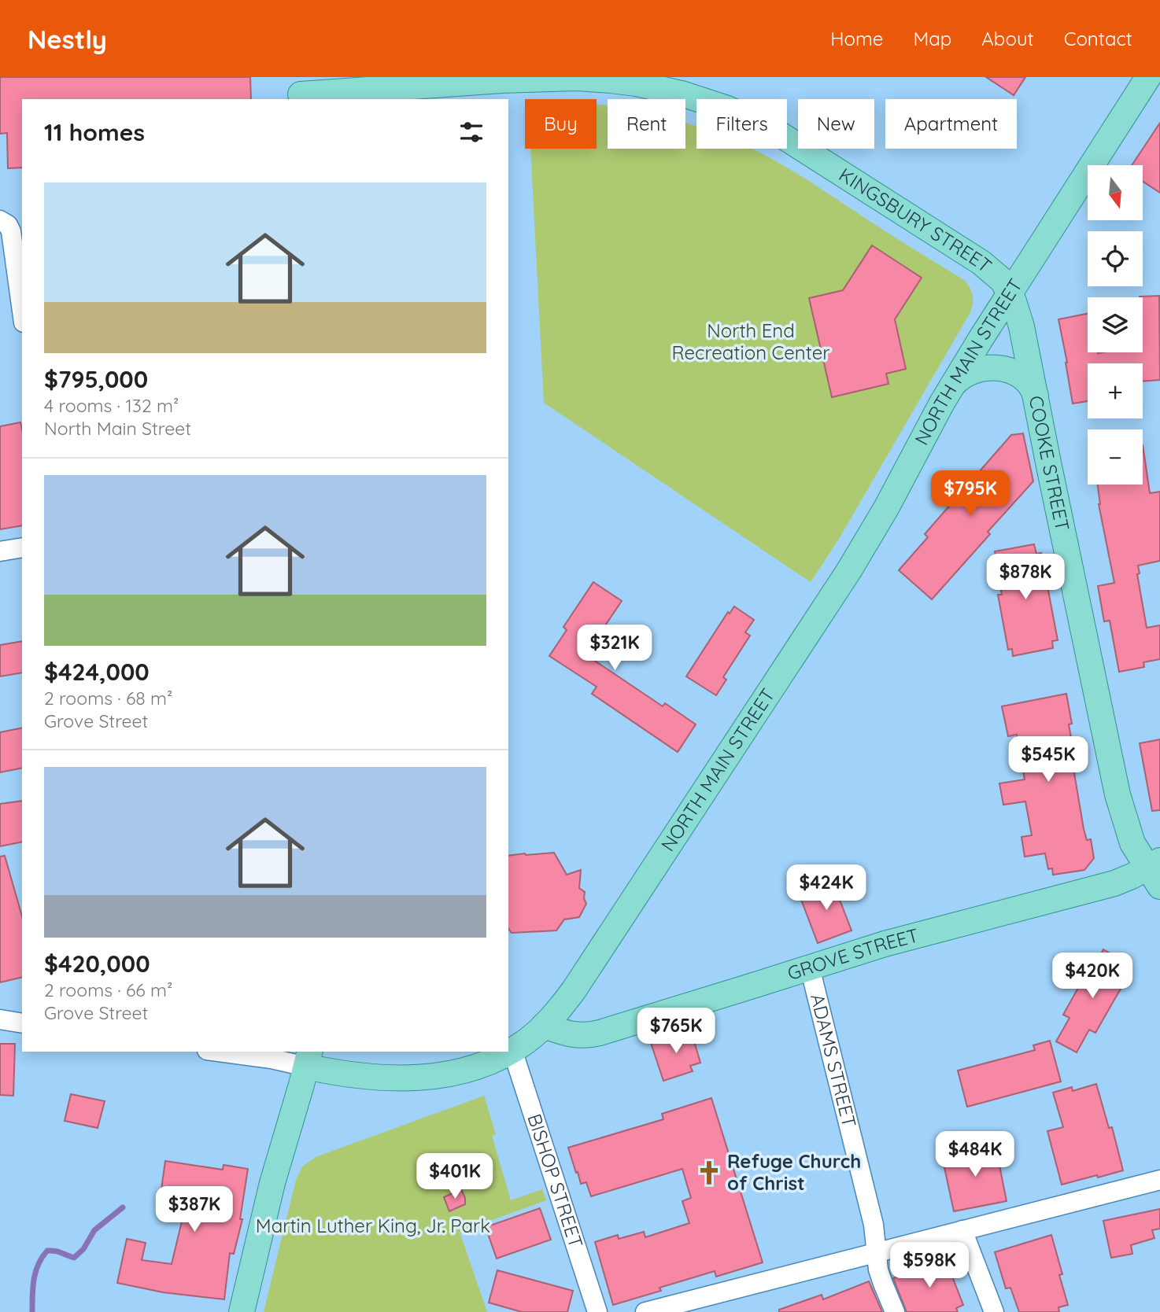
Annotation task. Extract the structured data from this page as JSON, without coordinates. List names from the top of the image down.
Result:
{
  "streets": {
    "main road": [
      "KINGSBURY STREET",
      "NORTH MAIN STREET",
      "COOKE STREET",
      "GROVE STREET"
    ],
    "street": ["ADAMS STREET", "BISHOP STREET"]
  },
  "crossings": [
    ["KINGSBURY STREET", "NORTH MAIN STREET"],
    ["KINGSBURY STREET", "COOKE STREET"],
    ["NORTH MAIN STREET", "COOKE STREET"],
    ["NORTH MAIN STREET", "GROVE STREET"],
    ["NORTH MAIN STREET", "BISHOP STREET"],
    ["COOKE STREET", "GROVE STREET"],
    ["GROVE STREET", "ADAMS STREET"]
  ],
  "parks": ["North End Recreation Center", "Martin Luther King, Jr. Park"],
  "places": {
    "church": ["Refuge Church of Christ"]
  },
  "north": "bottom",
  "page": {
    "header": "Nestly",
    "nav": [
      "Home",
      "Map",
      "About",
      "Contact"
    ],
    "chip": [
      "Buy",
      "Rent",
      "Filters",
      "New",
      "Apartment"
    ],
    "heading": "11 homes",
    "map_buttons": ["+", "−"],
    "list": [
      {
        "name": "$795,000",
        "note": "4 rooms · 132 m² · North Main Street"
      },
      {
        "name": "$424,000",
        "note": "2 rooms · 68 m² · Grove Street"
      },
      {
        "name": "$420,000",
        "note": "2 rooms · 66 m² · Grove Street"
      }
    ],
    "price": [
      "$795K",
      "$878K",
      "$321K",
      "$545K",
      "$424K",
      "$420K",
      "$765K",
      "$484K",
      "$401K",
      "$387K",
      "$598K"
    ]
  }
}
